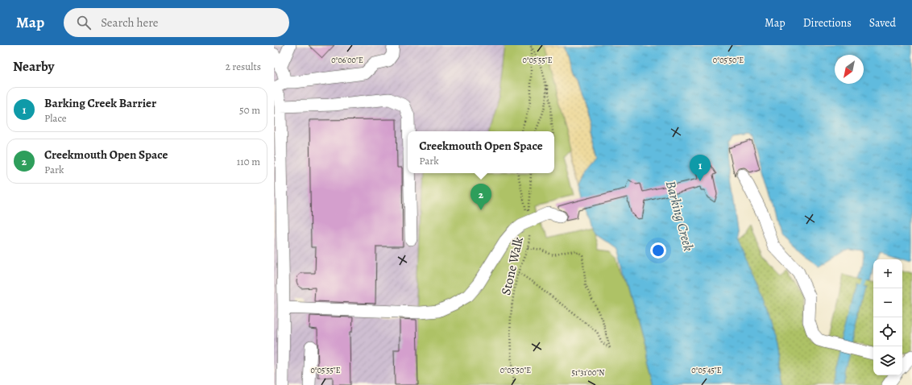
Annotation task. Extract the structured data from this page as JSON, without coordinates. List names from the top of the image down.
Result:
{
  "streets": {
    "path": ["Stone Walk"]
  },
  "water": ["Barking Creek"],
  "north": "bottom left",
  "page": {
    "header": "Map",
    "search": "Search here",
    "nav": ["Map", "Directions", "Saved"],
    "heading": ["Nearby", "2 results"],
    "list": [
      {
        "mark": "1",
        "name": "Barking Creek Barrier",
        "note": "Place",
        "value": "50 m"
      },
      {
        "mark": "2",
        "name": "Creekmouth Open Space",
        "note": "Park",
        "value": "110 m"
      }
    ],
    "popup": ["Creekmouth Open Space", "Park"],
    "pins": ["1", "2"],
    "map_buttons": ["+", "−"]
  },
  "coordinates": [
    "0°05'50\"E",
    "0°06'00\"E",
    "0°05'55\"E",
    "0°05'45\"E",
    "51°31'00\"N"
  ]
}
